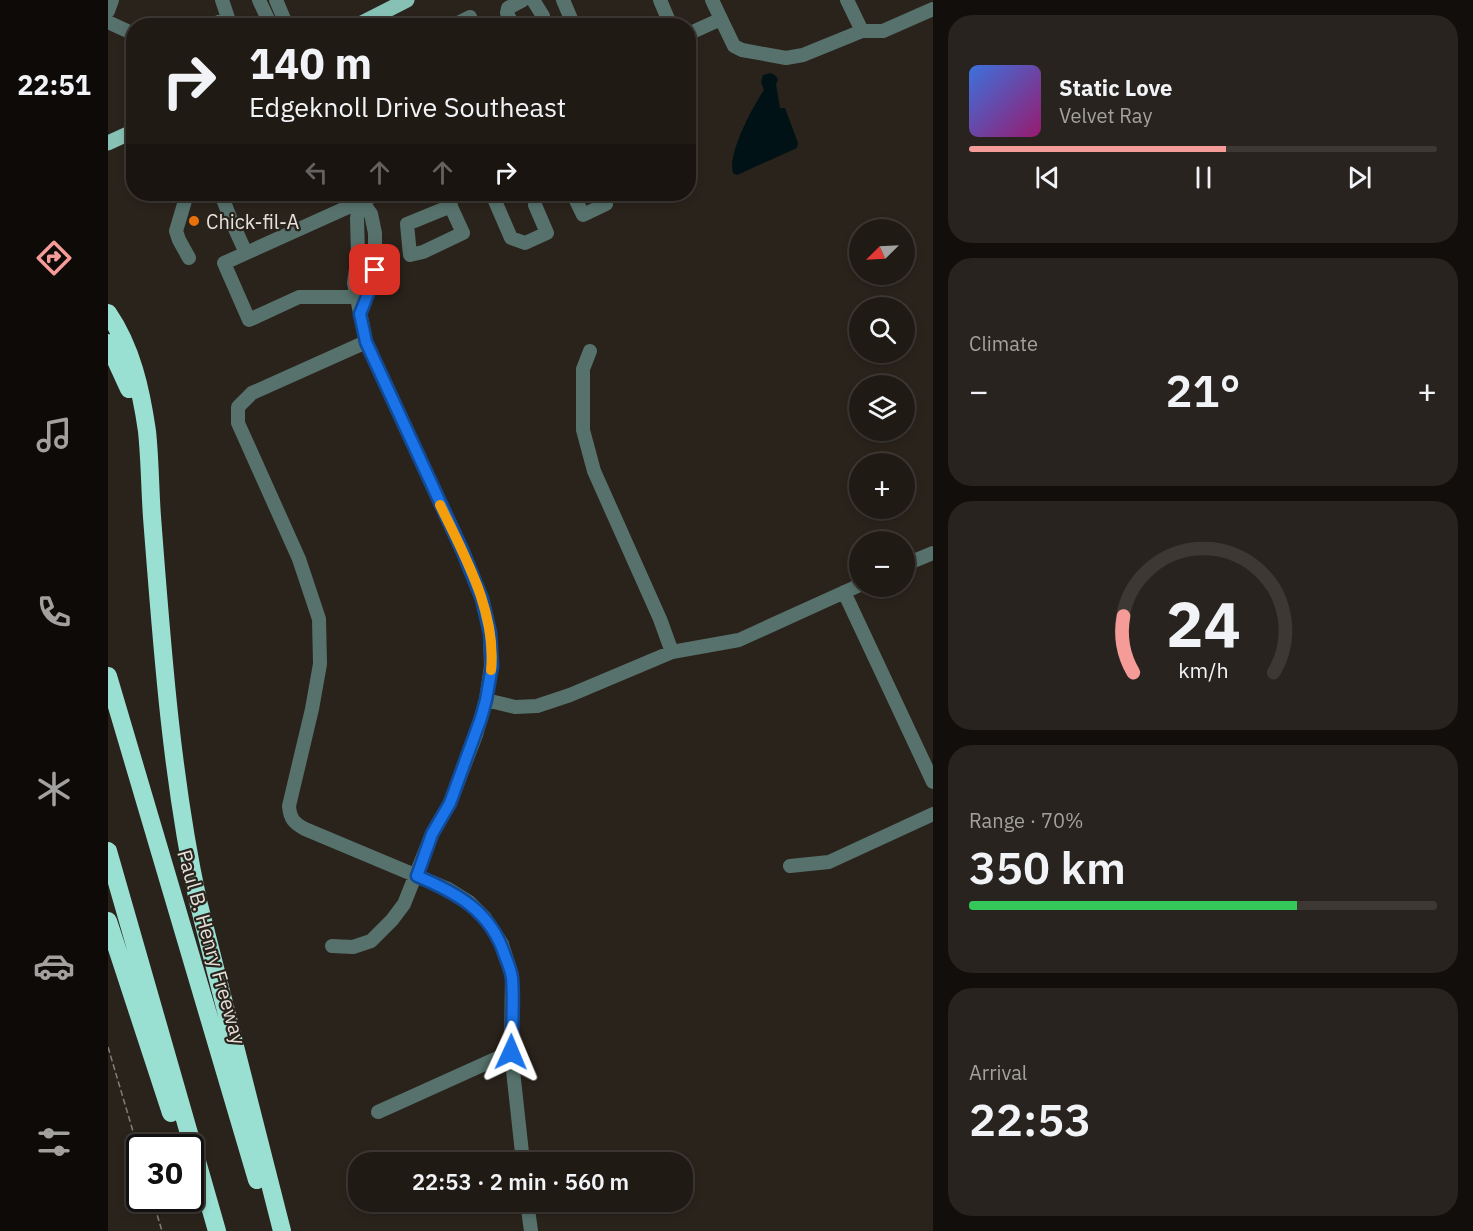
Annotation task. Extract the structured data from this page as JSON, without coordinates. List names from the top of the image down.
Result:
{
  "streets": {
    "highway": ["Paul B. Henry Freeway"]
  },
  "places": ["Chick-fil-A"],
  "north": "bottom left",
  "page": {
    "tabs": "22:51",
    "turn": ["140 m", "Edgeknoll Drive Southeast"],
    "song": ["Static Love", "Velvet Ray"],
    "map_buttons": ["+", "−"],
    "tile": [
      "Climate",
      ["Range · 70%", "350 km"],
      ["Arrival", "22:53"]
    ],
    "heat": ["−", "21°", "+"],
    "limit": "30",
    "trip": "22:53 · 2 min · 560 m",
    "gauge": ["24", "km/h"]
  }
}
